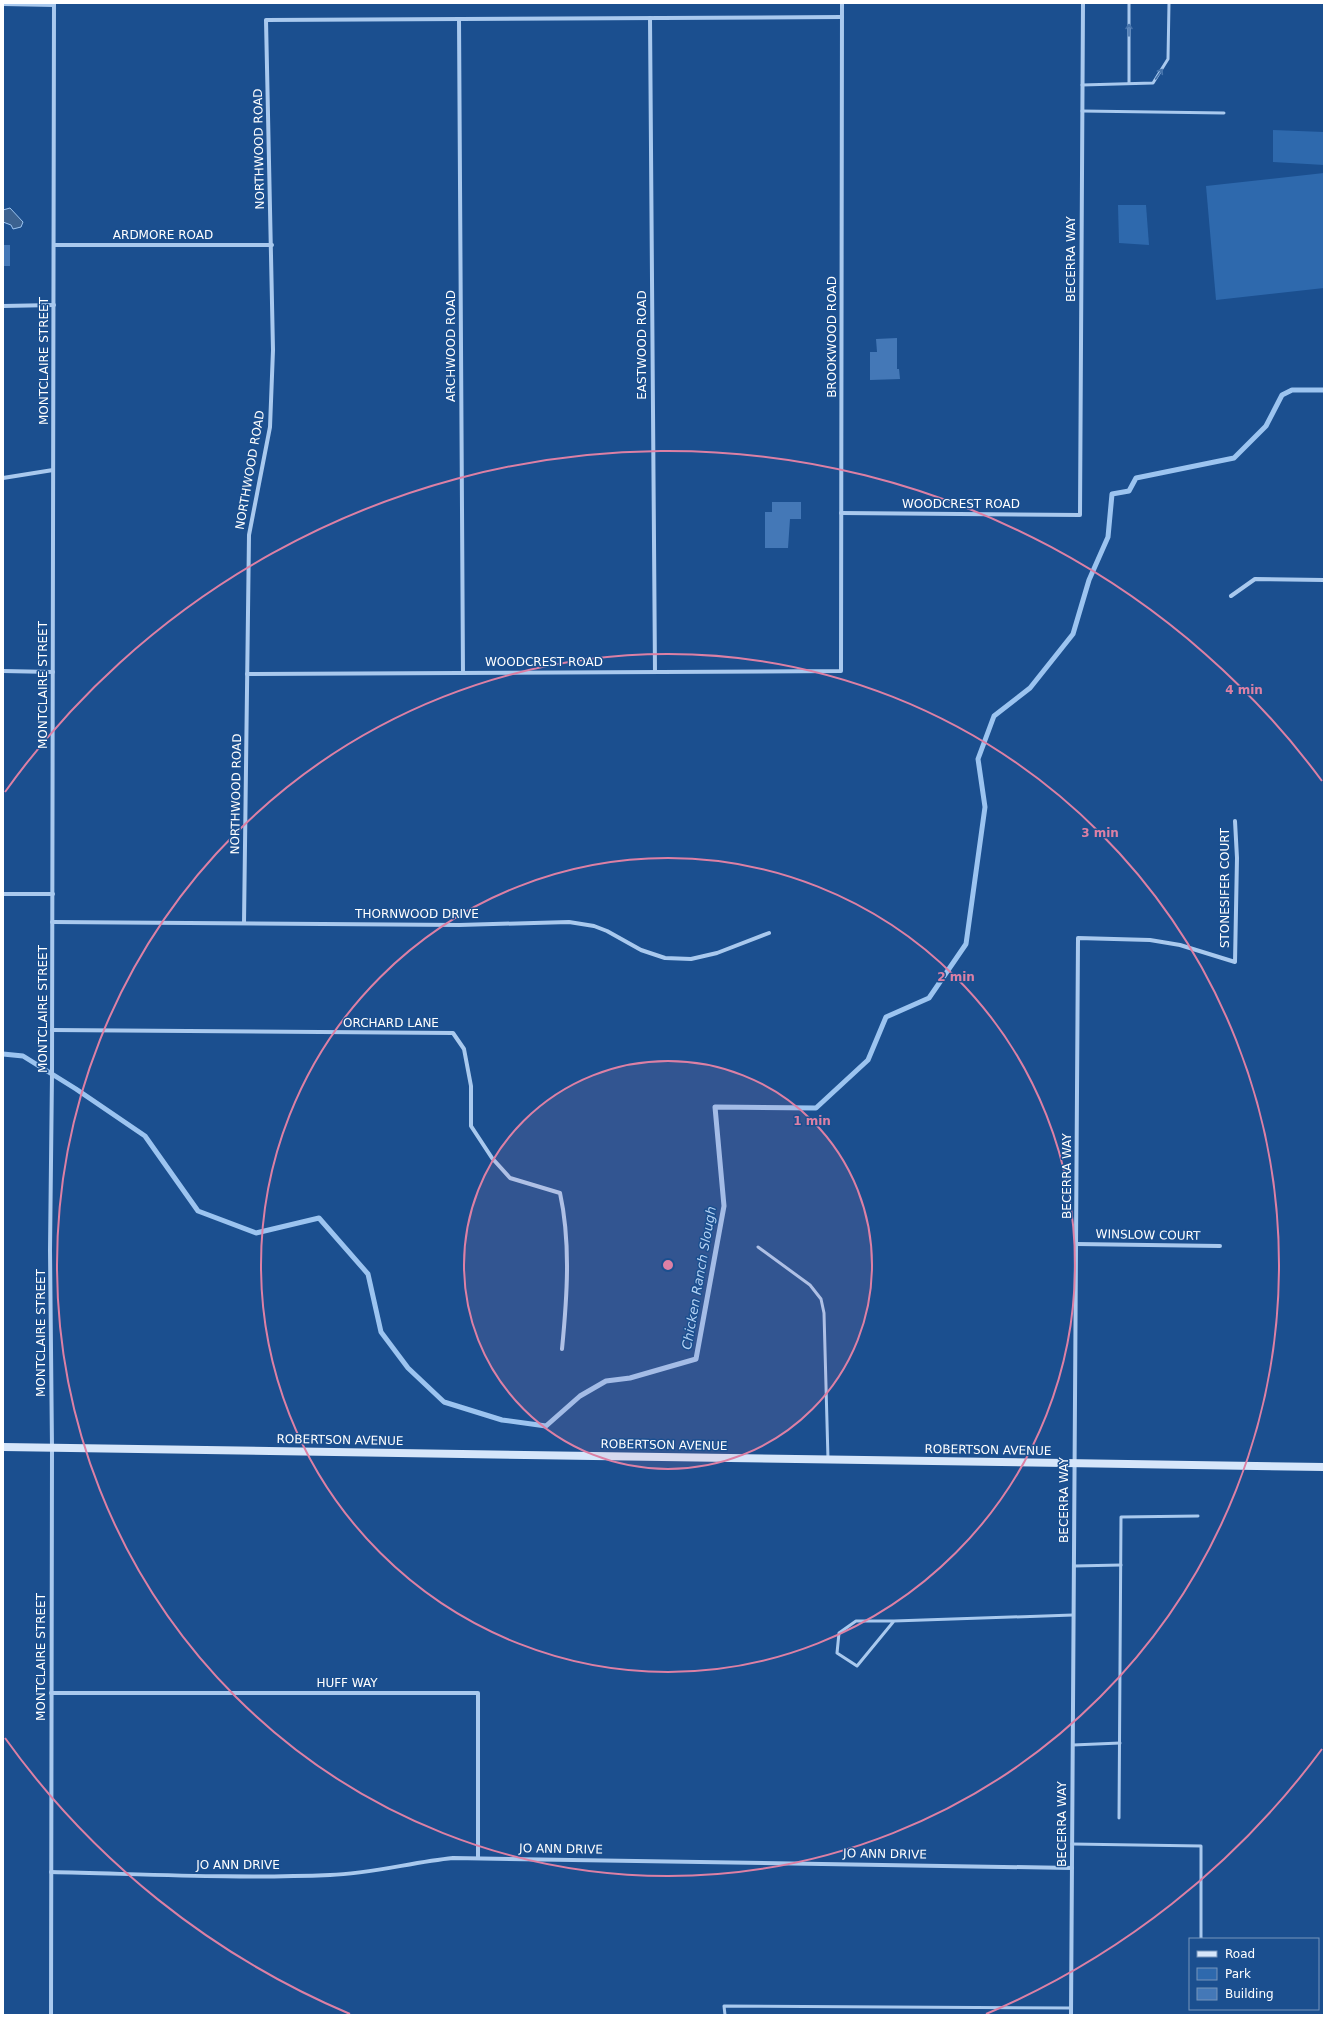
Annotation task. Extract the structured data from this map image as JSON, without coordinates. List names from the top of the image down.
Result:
{
  "streets": {
    "street": [
      "NORTHWOOD ROAD",
      "ARDMORE ROAD",
      "BECERRA WAY",
      "BROOKWOOD ROAD",
      "EASTWOOD ROAD",
      "ARCHWOOD ROAD",
      "MONTCLAIRE STREET",
      "WOODCREST ROAD",
      "STONESIFER COURT",
      "THORNWOOD DRIVE",
      "ORCHARD LANE",
      "WINSLOW COURT",
      "ROBERTSON AVENUE",
      "HUFF WAY",
      "JO ANN DRIVE"
    ]
  },
  "crossings": [
    ["NORTHWOOD ROAD", "ARDMORE ROAD"],
    ["NORTHWOOD ROAD", "ARCHWOOD ROAD"],
    ["NORTHWOOD ROAD", "WOODCREST ROAD"],
    ["NORTHWOOD ROAD", "THORNWOOD DRIVE"],
    ["ARDMORE ROAD", "MONTCLAIRE STREET"],
    ["BECERRA WAY", "WOODCREST ROAD"],
    ["BECERRA WAY", "STONESIFER COURT"],
    ["BECERRA WAY", "WINSLOW COURT"],
    ["BECERRA WAY", "ROBERTSON AVENUE"],
    ["BECERRA WAY", "JO ANN DRIVE"],
    ["BROOKWOOD ROAD", "WOODCREST ROAD"],
    ["EASTWOOD ROAD", "WOODCREST ROAD"],
    ["ARCHWOOD ROAD", "WOODCREST ROAD"],
    ["MONTCLAIRE STREET", "THORNWOOD DRIVE"],
    ["MONTCLAIRE STREET", "ORCHARD LANE"],
    ["MONTCLAIRE STREET", "ROBERTSON AVENUE"],
    ["MONTCLAIRE STREET", "HUFF WAY"],
    ["MONTCLAIRE STREET", "JO ANN DRIVE"],
    ["HUFF WAY", "JO ANN DRIVE"]
  ],
  "water": ["Chicken Ranch Slough"],
  "legend": ["Road", "Park", "Building"],
  "rings": [
    "4 min",
    "3 min",
    "2 min",
    "1 min"
  ]
}
